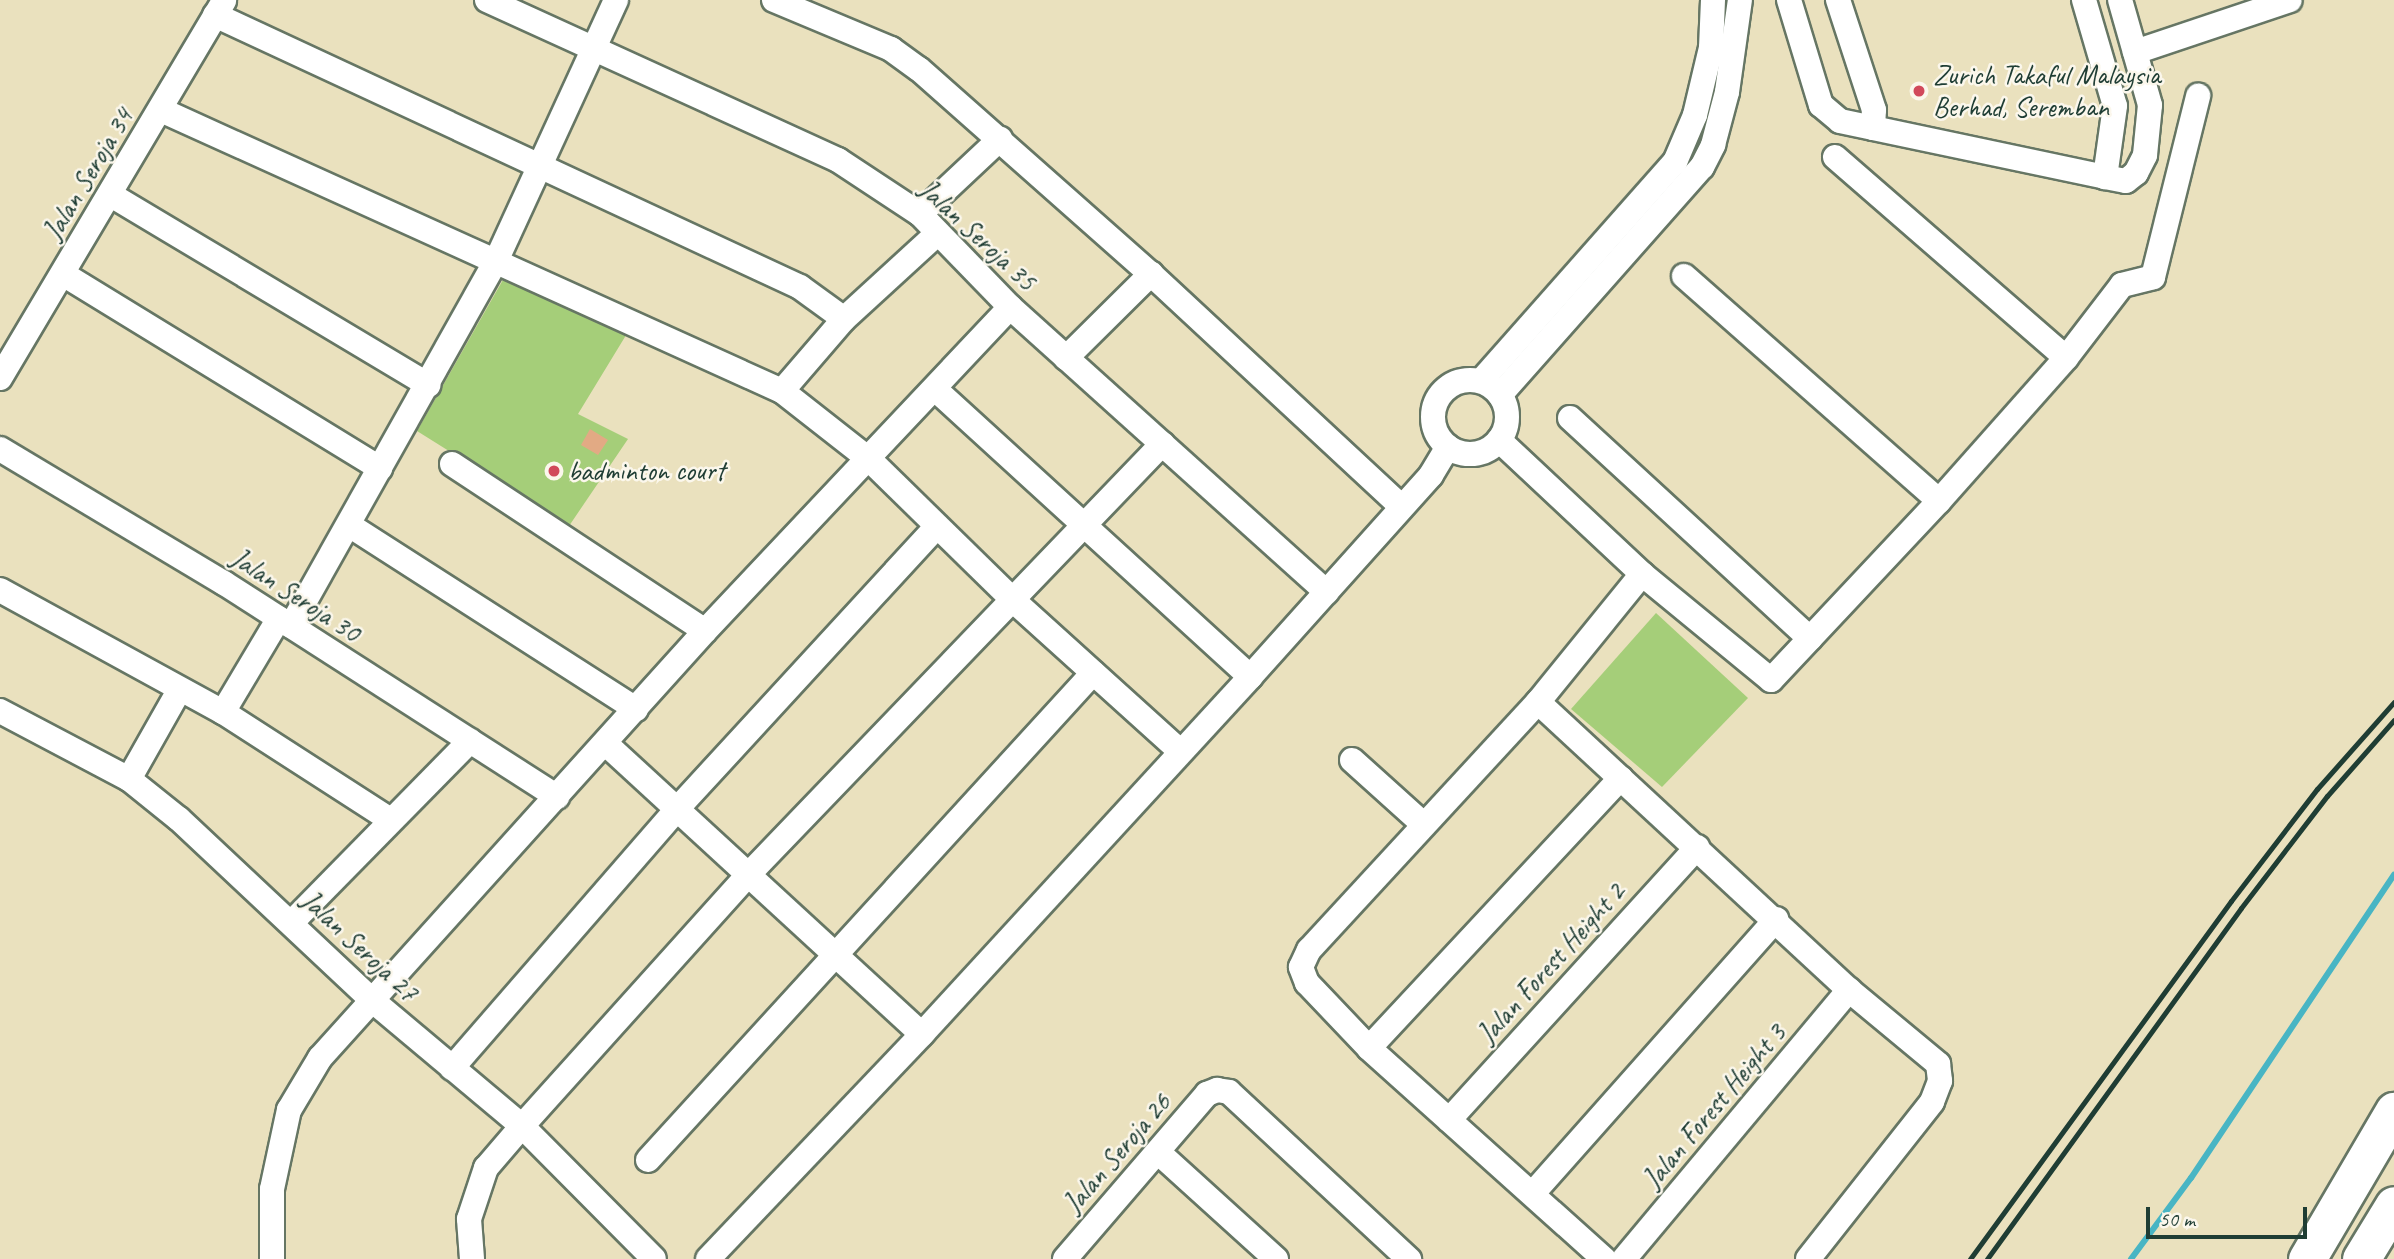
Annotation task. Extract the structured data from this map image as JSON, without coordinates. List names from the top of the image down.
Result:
{
  "streets": {
    "street": [
      "Jalan Seroja 34",
      "Jalan Seroja 35",
      "Jalan Seroja 30",
      "Jalan Seroja 27",
      "Jalan Forest Height 2",
      "Jalan Forest Height 3",
      "Jalan Seroja 26"
    ]
  },
  "places": ["Zurich Takaful Malaysia Berhad, Seremban", "badminton court"],
  "scale_bar": "50 m"
}
